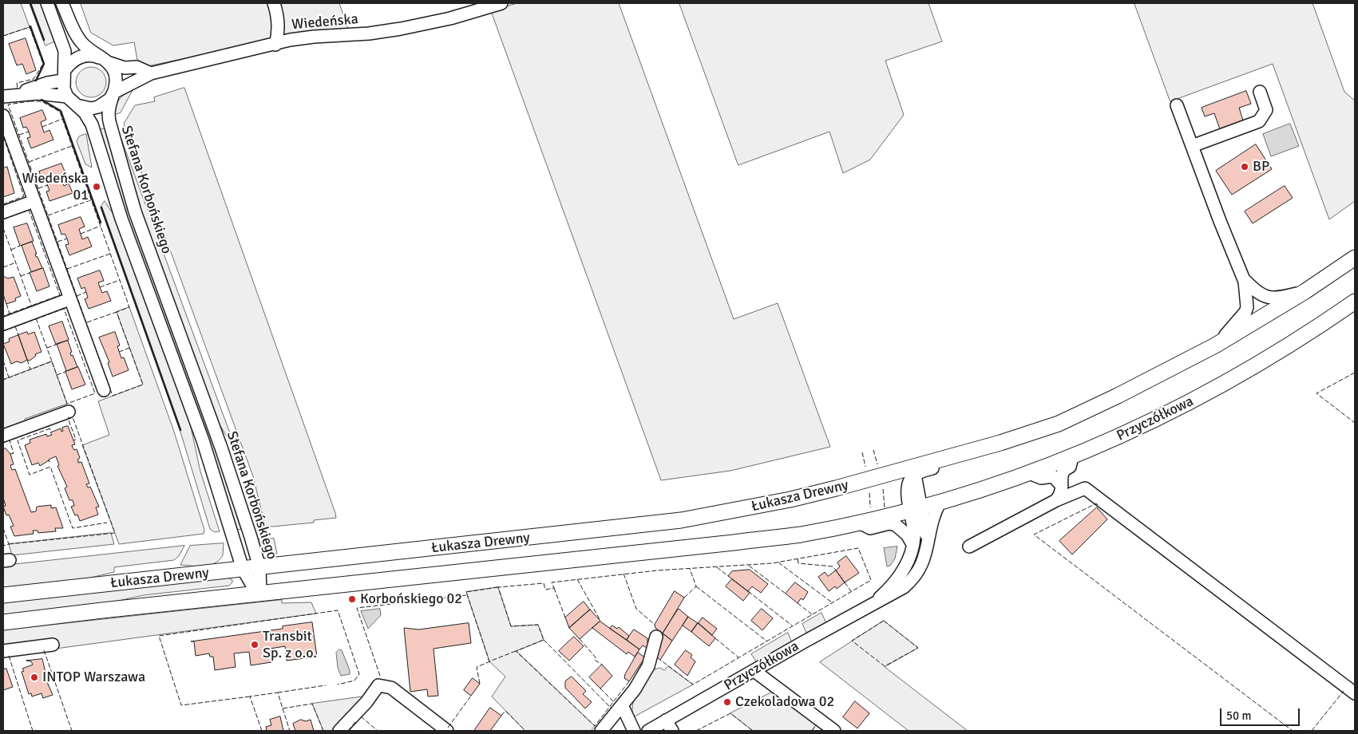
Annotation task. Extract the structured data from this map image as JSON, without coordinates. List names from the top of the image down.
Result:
{
  "streets": {
    "main road": ["Przyczółkowa", "Łukasza Drewny"],
    "street": ["Wiedeńska", "Stefana Korbońskiego"]
  },
  "crossings": [
    ["Wiedeńska", "Stefana Korbońskiego"],
    ["Stefana Korbońskiego", "Łukasza Drewny"],
    ["Przyczółkowa", "Łukasza Drewny"]
  ],
  "places": [
    "BP",
    "Wiedeńska 01",
    "Korbońskiego 02",
    "Transbit Sp. z o.o.",
    "INTOP Warszawa",
    "Czekoladowa 02"
  ],
  "scale_bar": "50 m"
}
